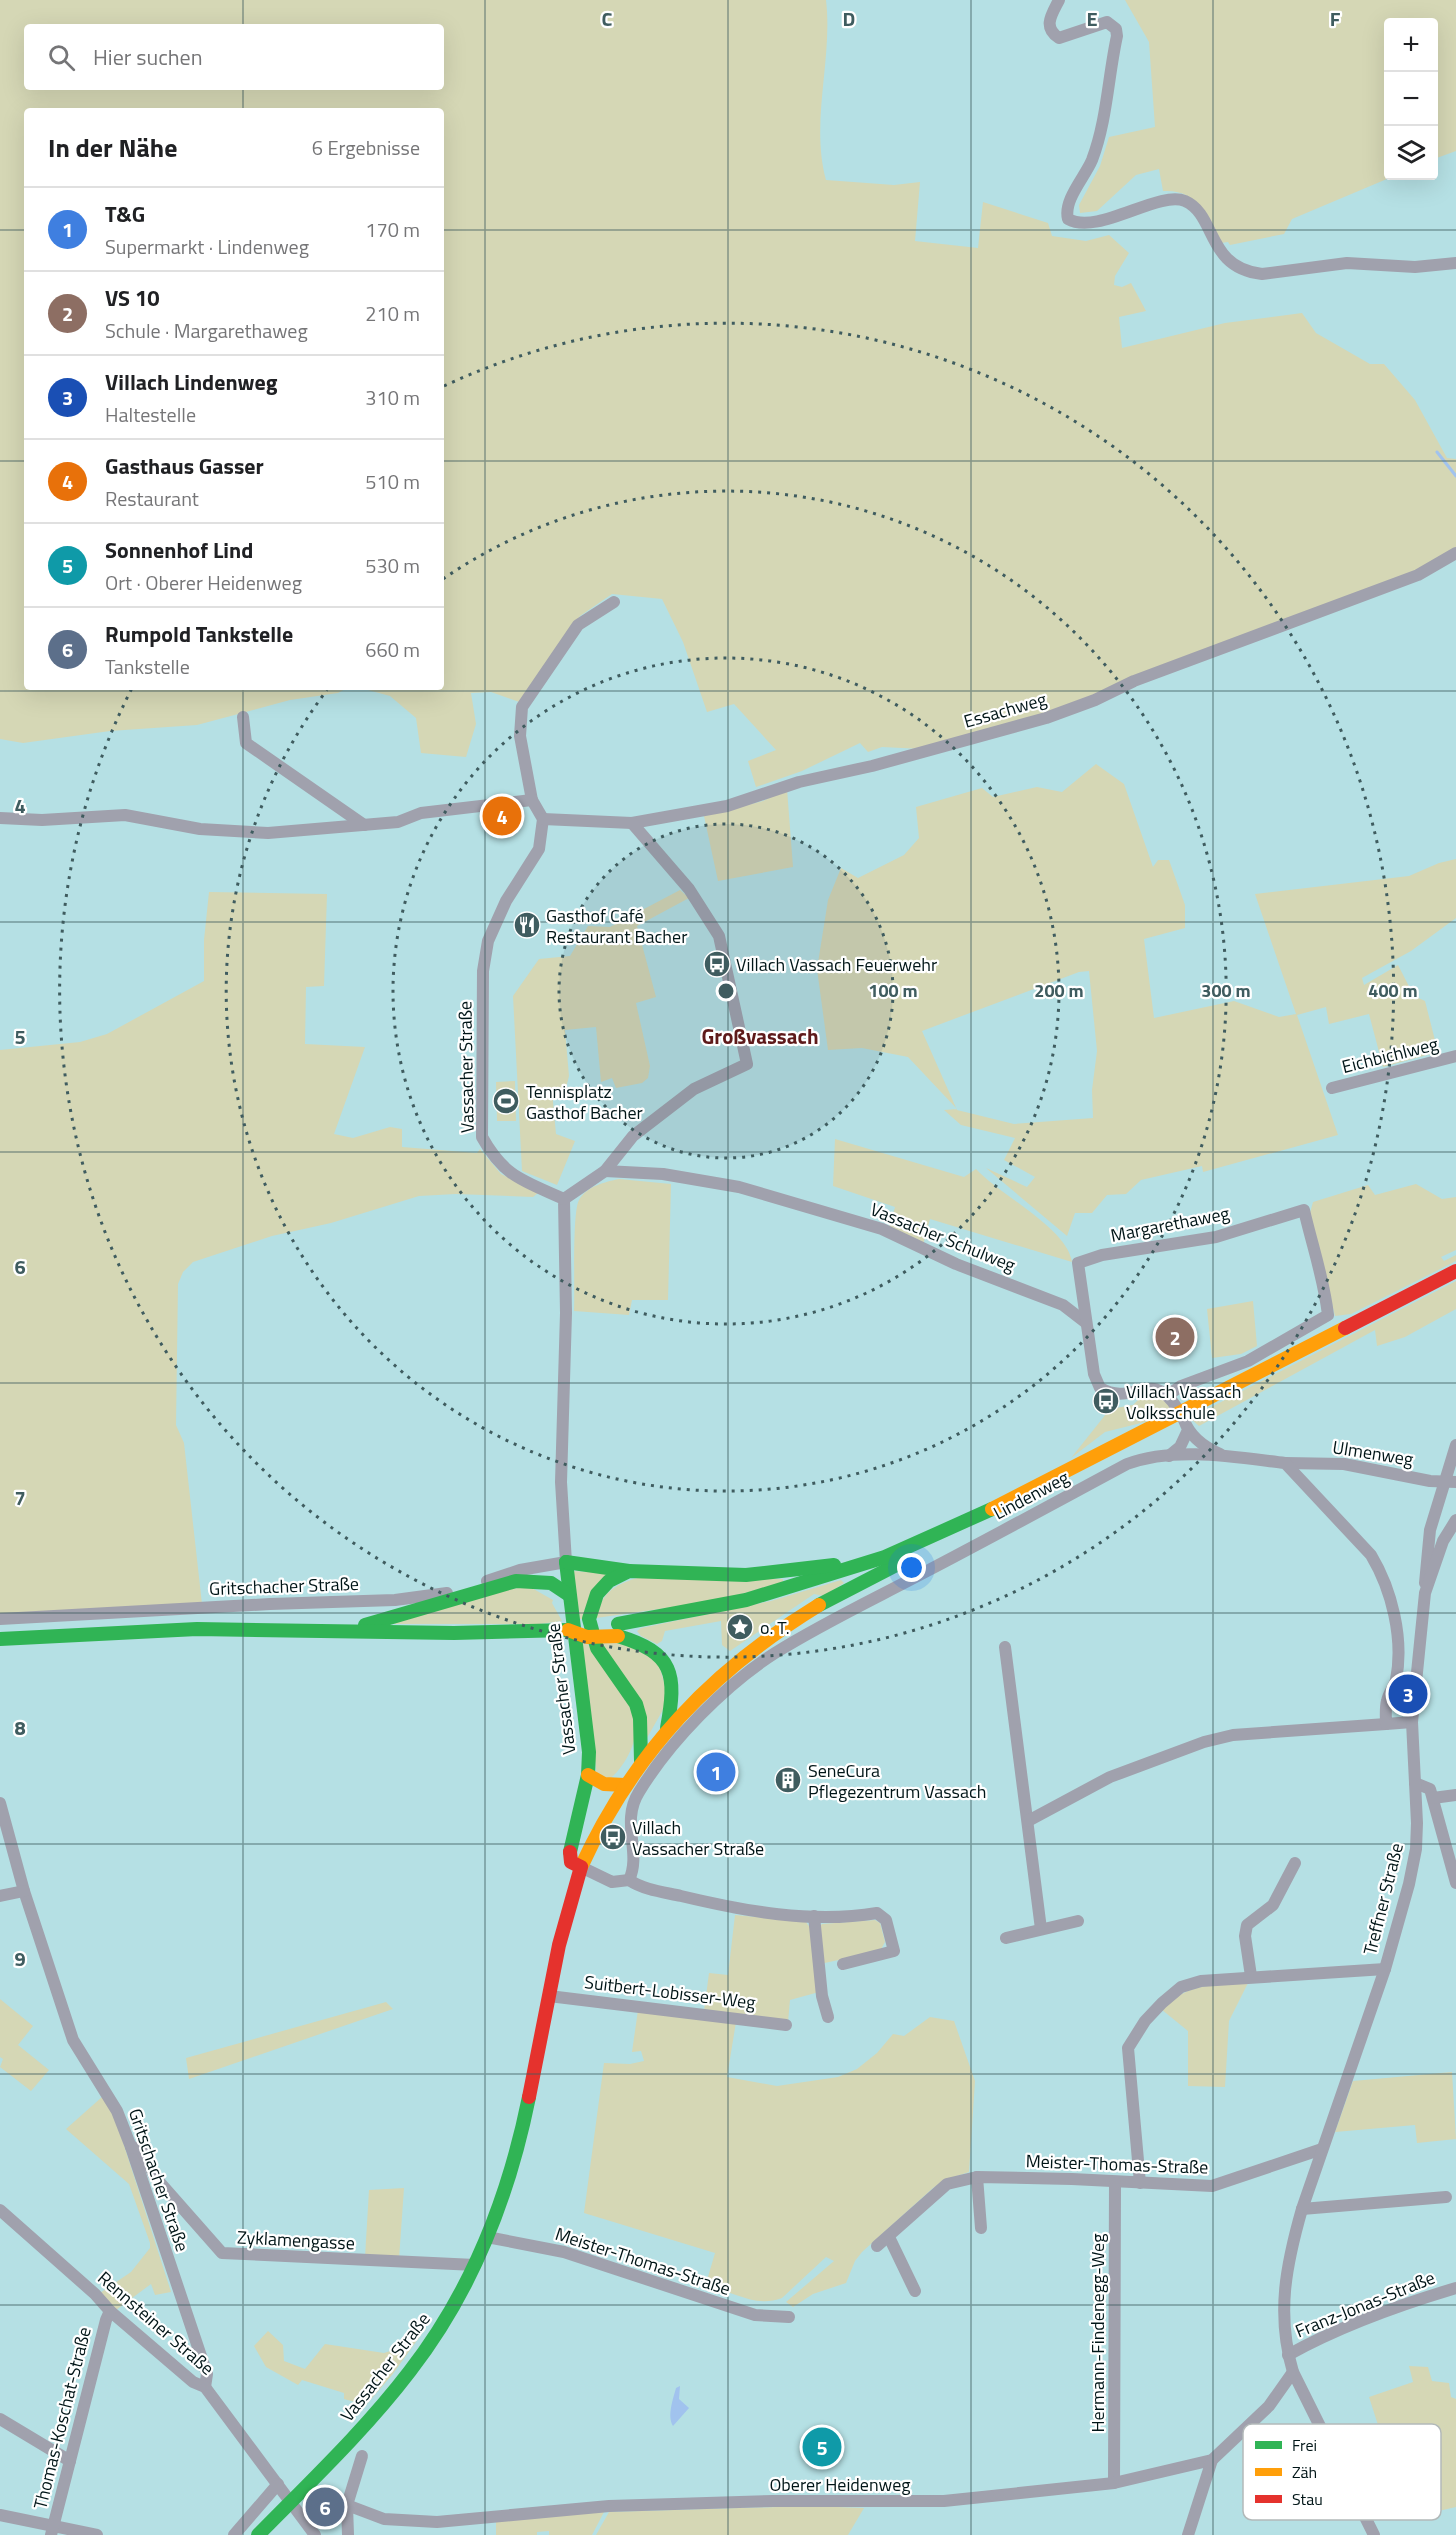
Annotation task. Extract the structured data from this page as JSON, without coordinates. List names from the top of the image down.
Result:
{
  "streets": {
    "main road": ["Vassacher Straße"],
    "street": [
      "Essachweg",
      "Eichbichlweg",
      "Margarethaweg",
      "Vassacher Schulweg",
      "Ulmenweg",
      "Lindenweg",
      "Gritschacher Straße",
      "Treffner Straße",
      "Suitbert-Lobisser-Weg",
      "Meister-Thomas-Straße",
      "Zyklamengasse",
      "Franz-Jonas-Straße",
      "Rennsteiner Straße",
      "Hermann-Findenegg-Weg",
      "Thomas-Koschat-Straße",
      "Oberer Heidenweg"
    ]
  },
  "crossings": [
    ["Essachweg", "Vassacher Straße"],
    ["Vassacher Straße", "Gritschacher Straße"],
    ["Vassacher Straße", "Suitbert-Lobisser-Weg"],
    ["Vassacher Straße", "Meister-Thomas-Straße"],
    ["Vassacher Straße", "Zyklamengasse"],
    ["Vassacher Straße", "Rennsteiner Straße"],
    ["Margarethaweg", "Vassacher Schulweg"],
    ["Ulmenweg", "Lindenweg"],
    ["Gritschacher Straße", "Zyklamengasse"],
    ["Gritschacher Straße", "Rennsteiner Straße"],
    ["Treffner Straße", "Meister-Thomas-Straße"],
    ["Treffner Straße", "Franz-Jonas-Straße"],
    ["Meister-Thomas-Straße", "Hermann-Findenegg-Weg"],
    ["Rennsteiner Straße", "Thomas-Koschat-Straße"],
    ["Hermann-Findenegg-Weg", "Oberer Heidenweg"]
  ],
  "districts": ["Großvassach"],
  "places": {
    "restaurant": ["Gasthof Café Restaurant Bacher"],
    "bus stop": ["Villach Vassach Feuerwehr", "Villach Vassach Volksschule", "Villach Vassacher Straße"],
    "sports": ["Tennisplatz Gasthof Bacher"],
    "place": ["o. T."],
    "building": ["SeneCura Pflegezentrum Vassach"]
  },
  "legend": ["Frei", "Zäh", "Stau"],
  "page": {
    "map_buttons": ["+", "−"],
    "search": "Hier suchen",
    "heading": ["In der Nähe", "6 Ergebnisse"],
    "list": [
      {
        "mark": "1",
        "name": "T&G",
        "note": "Supermarkt · Lindenweg",
        "value": "170 m"
      },
      {
        "mark": "2",
        "name": "VS 10",
        "note": "Schule · Margarethaweg",
        "value": "210 m"
      },
      {
        "mark": "3",
        "name": "Villach Lindenweg",
        "note": "Haltestelle",
        "value": "310 m"
      },
      {
        "mark": "4",
        "name": "Gasthaus Gasser",
        "note": "Restaurant",
        "value": "510 m"
      },
      {
        "mark": "5",
        "name": "Sonnenhof Lind",
        "note": "Ort · Oberer Heidenweg",
        "value": "530 m"
      },
      {
        "mark": "6",
        "name": "Rumpold Tankstelle",
        "note": "Tankstelle",
        "value": "660 m"
      }
    ],
    "pins": [
      "4",
      "2",
      "3",
      "1",
      "5",
      "6"
    ]
  },
  "grid": {
    "columns": [
      "C",
      "D",
      "E",
      "F"
    ],
    "rows": [
      "4",
      "5",
      "6",
      "7",
      "8",
      "9"
    ]
  },
  "rings": [
    "100 m",
    "200 m",
    "300 m",
    "400 m"
  ]
}
